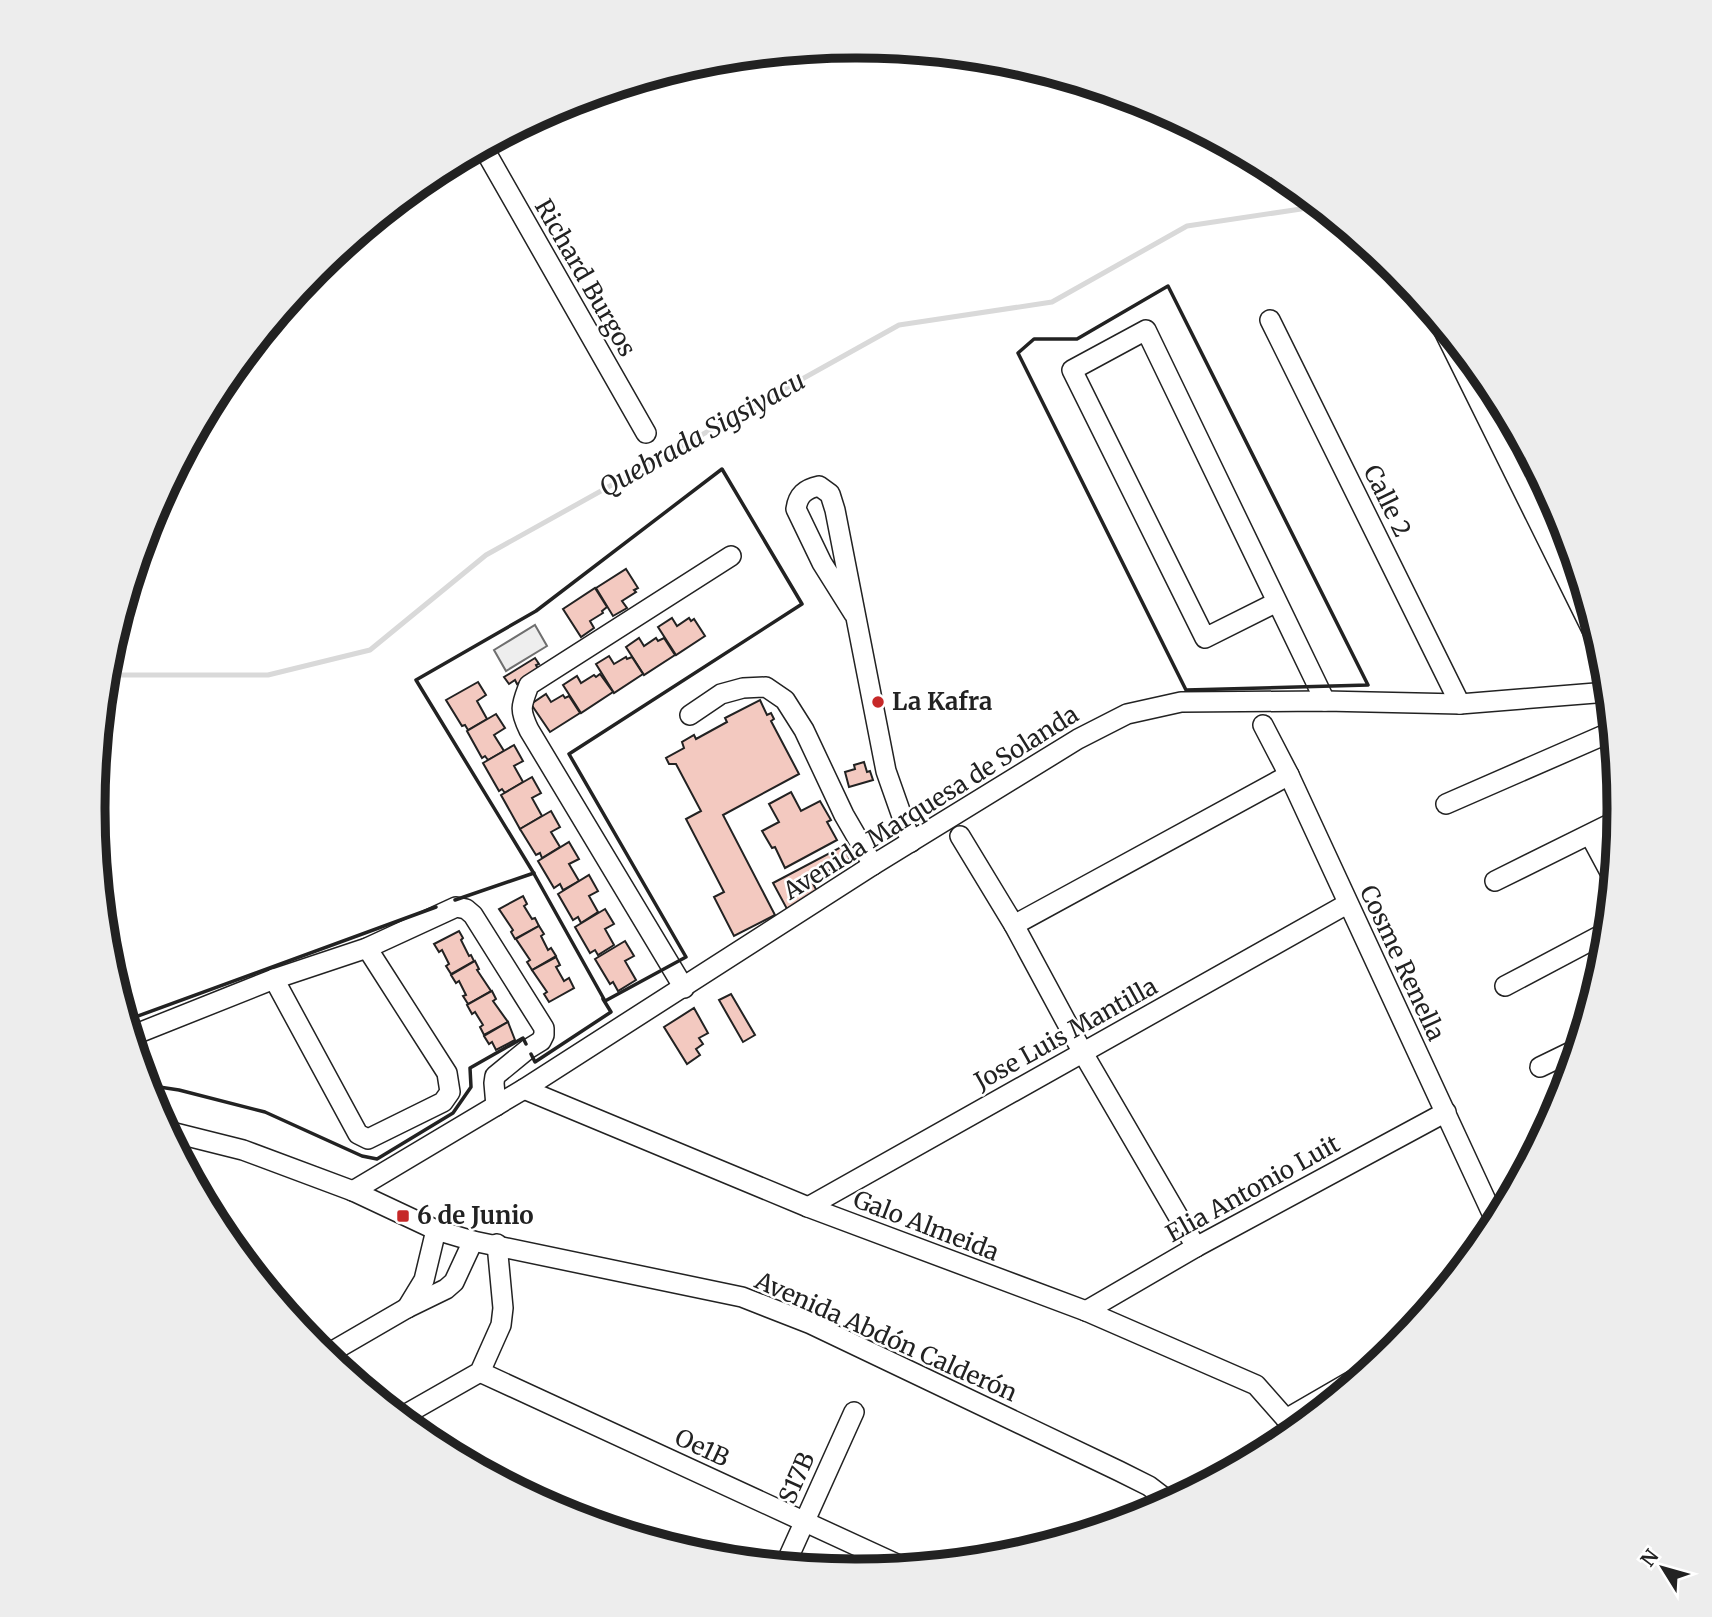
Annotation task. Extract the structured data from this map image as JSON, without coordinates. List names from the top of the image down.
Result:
{
  "streets": {
    "street": [
      "Richard Burgos",
      "Calle 2",
      "Avenida Marquesa de Solanda",
      "Cosme Renella",
      "Jose Luis Mantilla",
      "Elia Antonio Luit",
      "Galo Almeida",
      "Avenida Abdón Calderón",
      "Oe1B",
      "S17B"
    ]
  },
  "crossings": [
    ["Calle 2", "Avenida Marquesa de Solanda"],
    ["Avenida Marquesa de Solanda", "Galo Almeida"],
    ["Avenida Marquesa de Solanda", "Avenida Abdón Calderón"],
    ["Cosme Renella", "Jose Luis Mantilla"],
    ["Cosme Renella", "Elia Antonio Luit"],
    ["Jose Luis Mantilla", "Galo Almeida"],
    ["Elia Antonio Luit", "Galo Almeida"],
    ["Oe1B", "S17B"]
  ],
  "water": ["Quebrada Sigsiyacu"],
  "places": {
    "other": ["La Kafra"],
    "transit": ["6 de Junio"]
  },
  "north": "top left"
}
